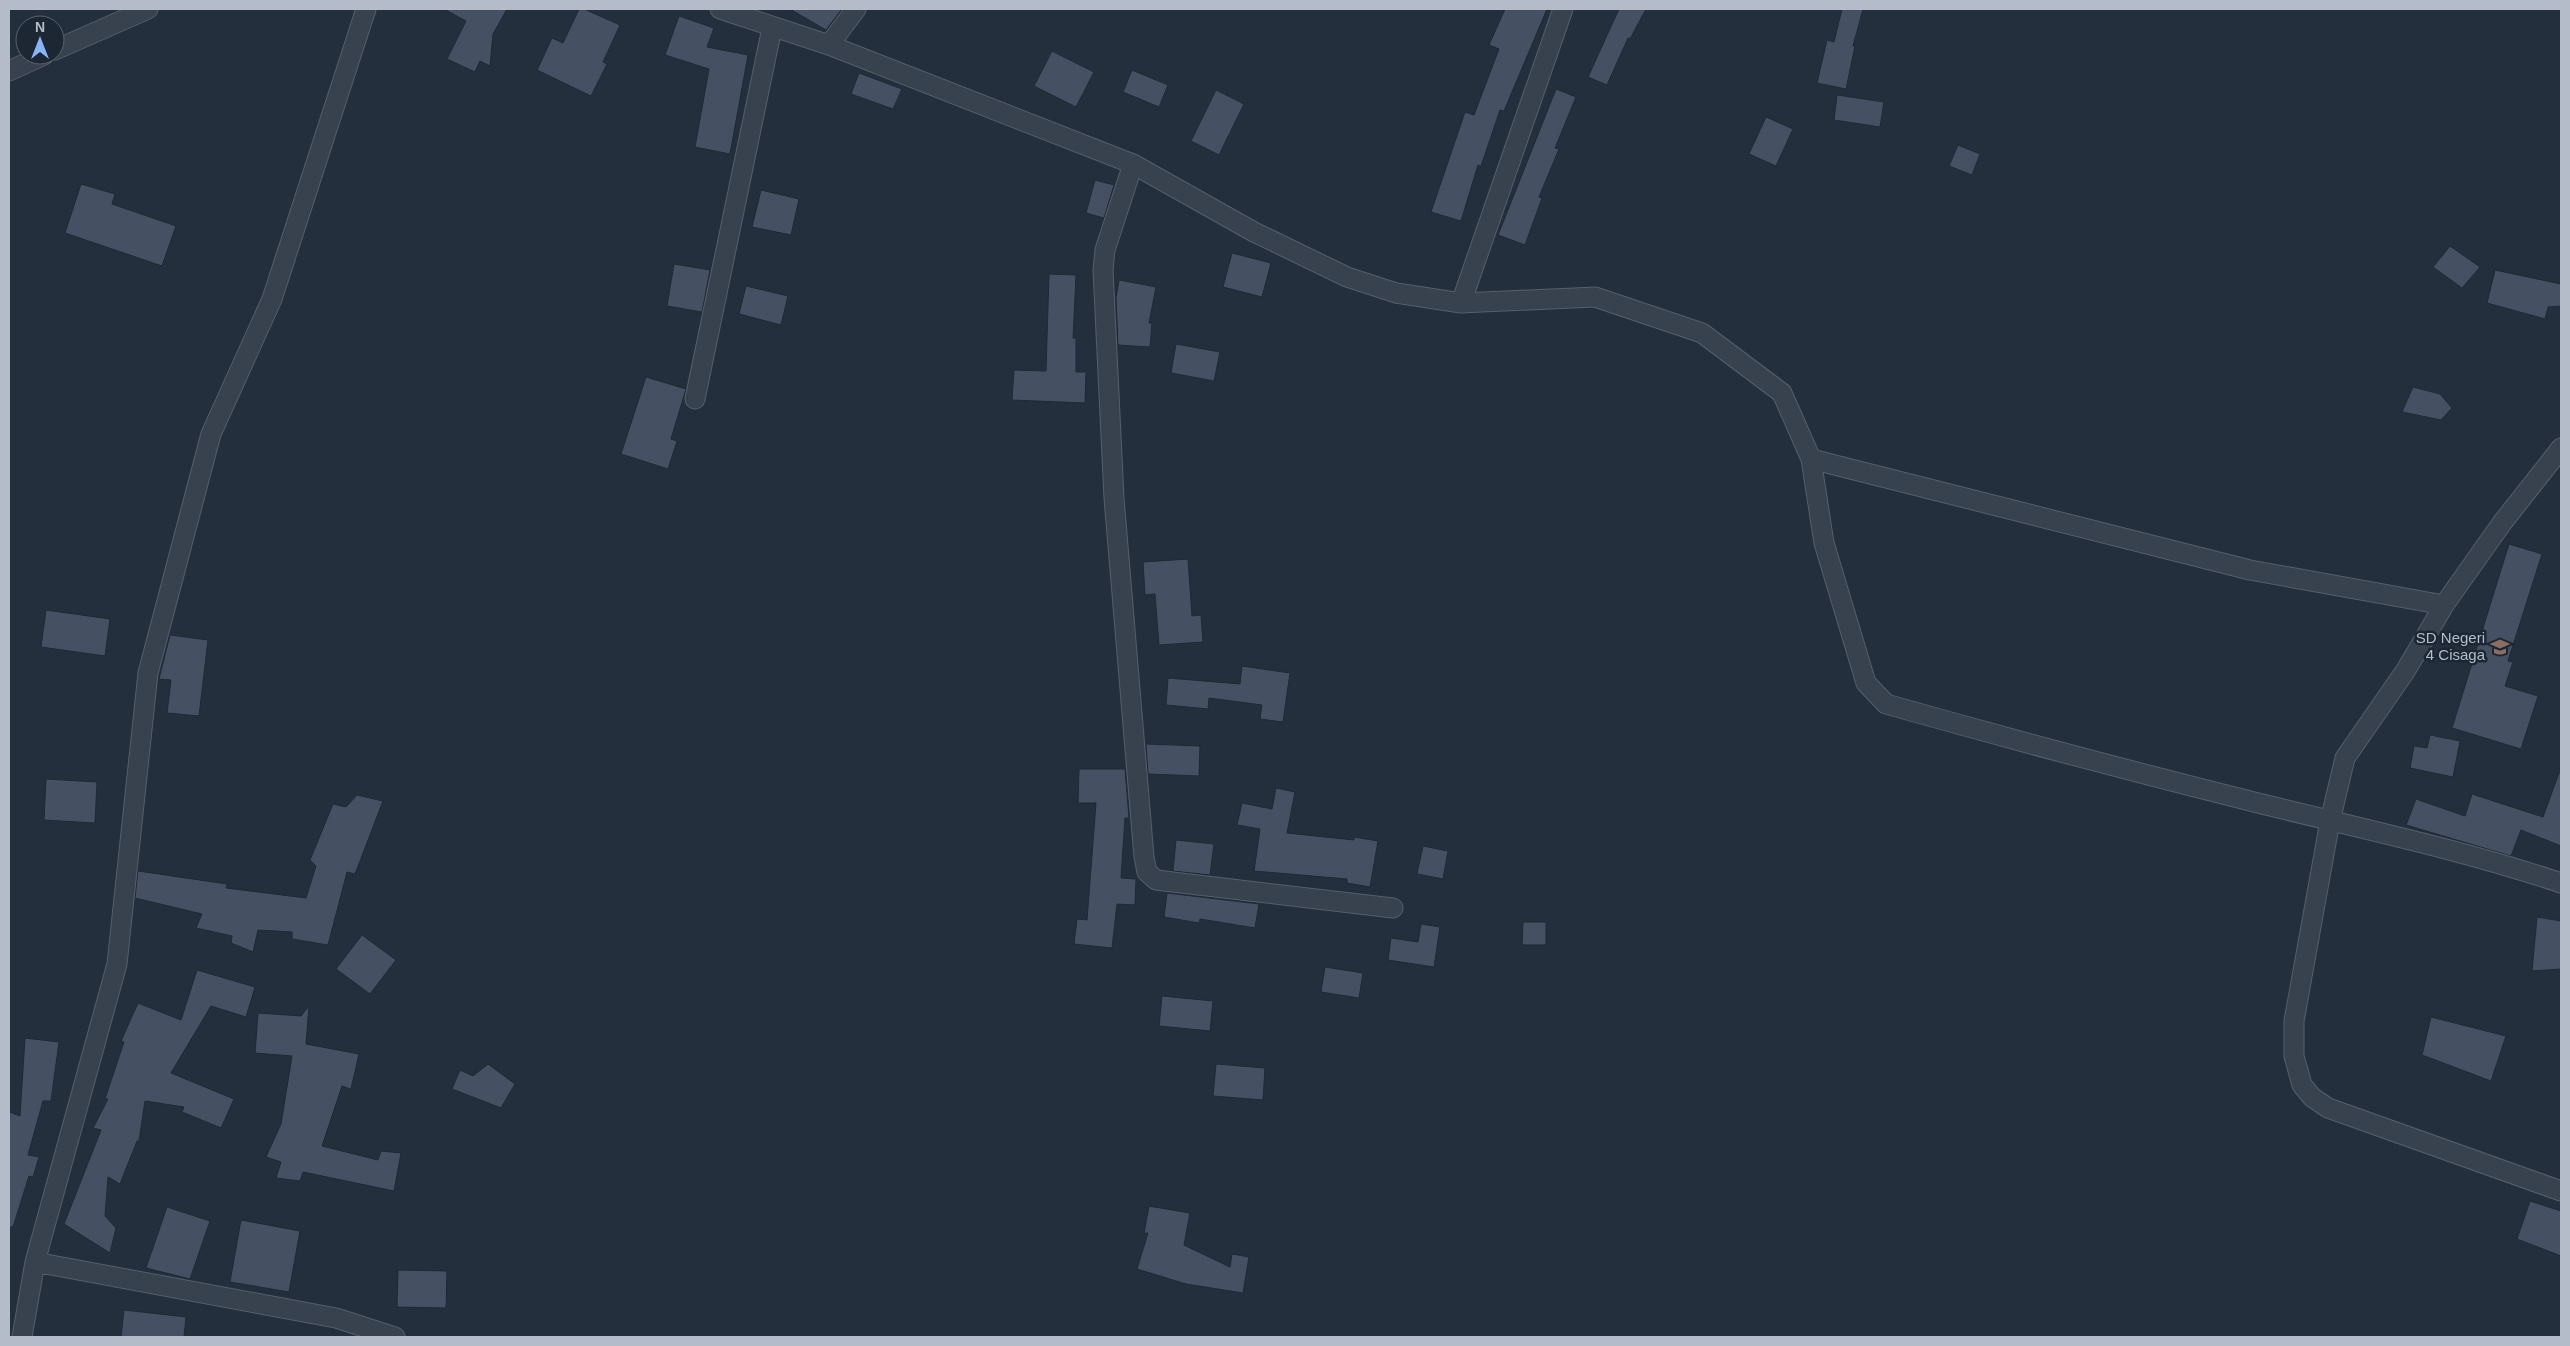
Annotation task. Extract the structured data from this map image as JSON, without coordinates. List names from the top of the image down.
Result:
{
  "places": {
    "school or university": ["SD Negeri 4 Cisaga"]
  },
  "north": "top"
}
